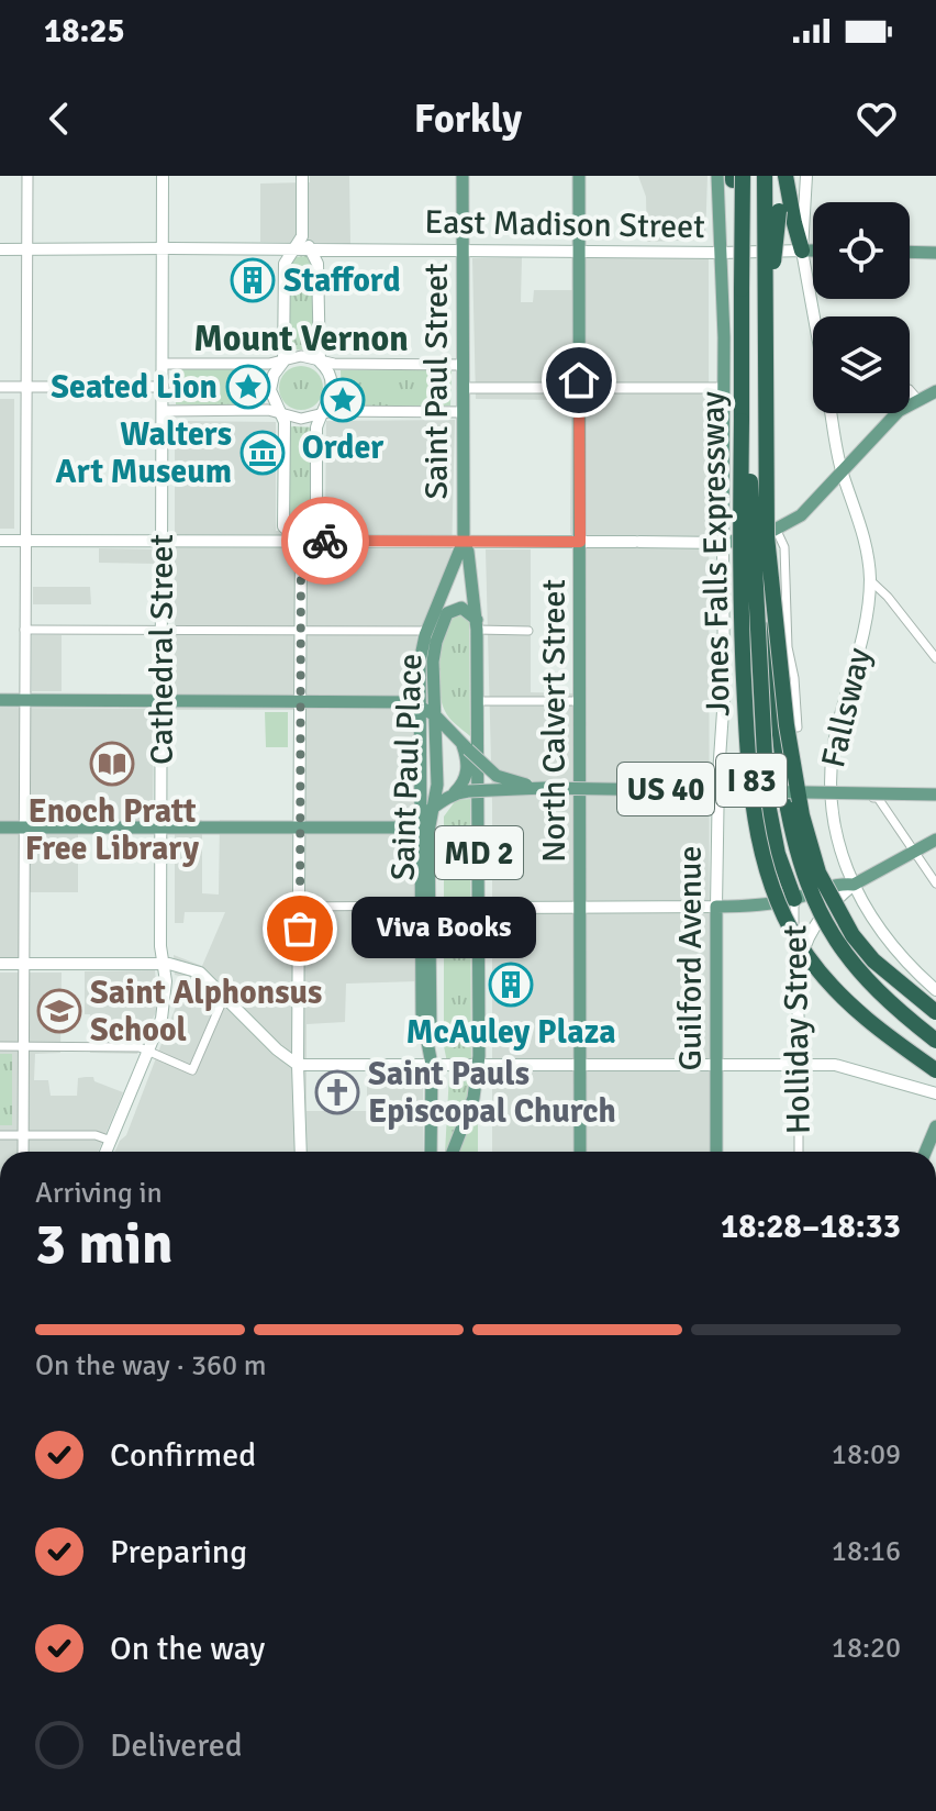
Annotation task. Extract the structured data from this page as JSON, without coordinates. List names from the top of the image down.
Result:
{
  "streets": {
    "highway": ["Jones Falls Expressway", "I 83"],
    "main road": [
      "East Madison Street",
      "Saint Paul Street",
      "Cathedral Street",
      "Fallsway",
      "North Calvert Street",
      "Saint Paul Place",
      "US 40",
      "MD 2",
      "Guilford Avenue",
      "Holliday Street"
    ]
  },
  "crossings": [
    ["East Madison Street", "Saint Paul Street"],
    ["East Madison Street", "Cathedral Street"],
    ["East Madison Street", "Fallsway"],
    ["East Madison Street", "North Calvert Street"],
    ["East Madison Street", "Guilford Avenue"],
    ["Saint Paul Street", "Saint Paul Place"],
    ["Saint Paul Place", "US 40"]
  ],
  "districts": ["Mount Vernon"],
  "places": {
    "building": ["Stafford", "McAuley Plaza"],
    "place": ["Seated Lion", "Order"],
    "museum": ["Walters Art Museum"],
    "library": ["Enoch Pratt Free Library"],
    "other": ["Viva Books"],
    "school or university": ["Saint Alphonsus School"],
    "church": ["Saint Pauls Episcopal Church"]
  },
  "page": {
    "status": "18:25",
    "header": "Forkly",
    "bubble": "Viva Books",
    "heading": ["3 min", "Arriving in", "18:28–18:33"],
    "bar": "On the way · 360 m",
    "list": [
      ["Confirmed", "18:09"],
      ["Preparing", "18:16"],
      ["On the way", "18:20"],
      "Delivered"
    ]
  }
}
